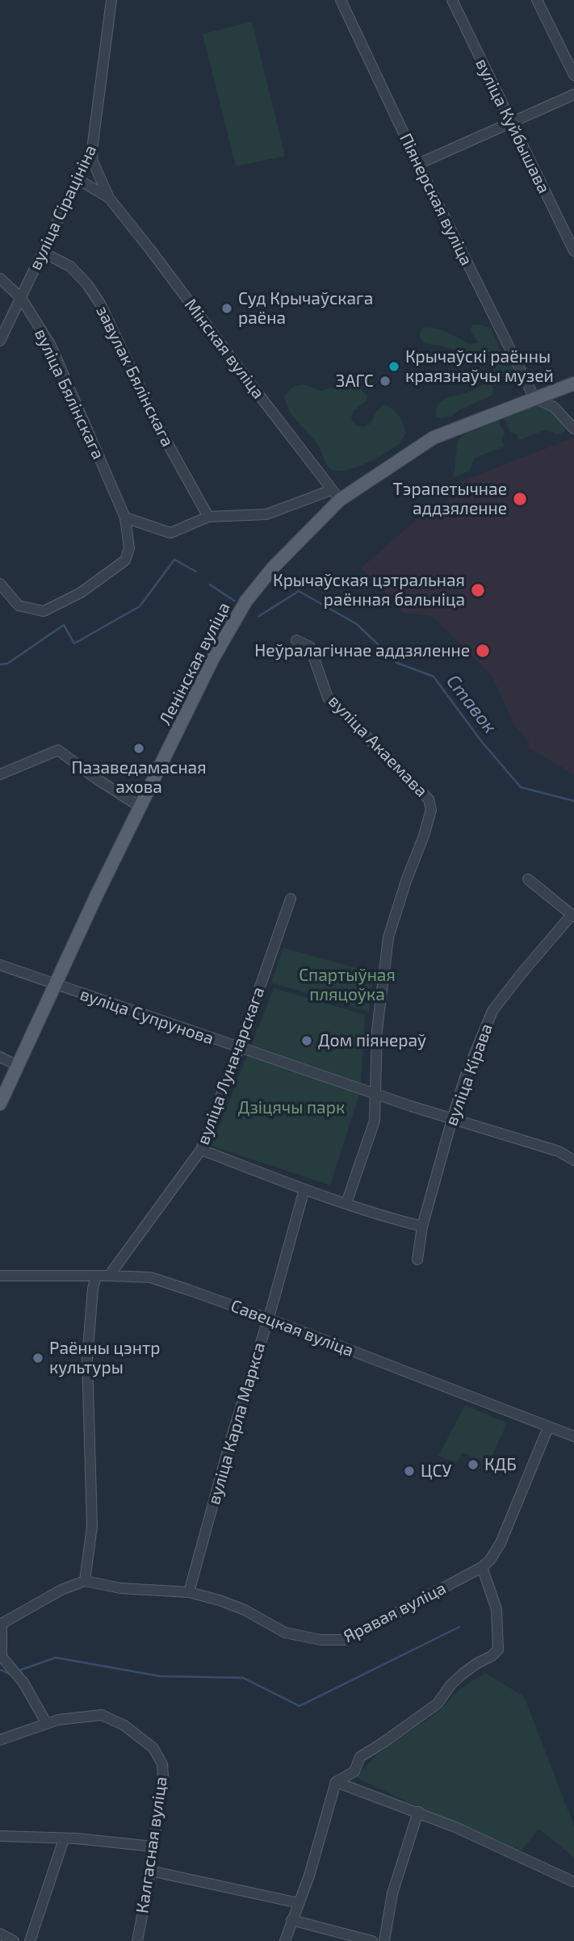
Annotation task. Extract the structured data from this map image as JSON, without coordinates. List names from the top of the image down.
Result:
{
  "streets": {
    "main road": ["Ленінская вуліца"],
    "street": [
      "вуліца Куйбышава",
      "Піянерская вуліца",
      "вуліца Сірацініна",
      "Мінская вуліца",
      "завулак Бялінскага",
      "вуліца Бялінскага",
      "вуліца Акаемава",
      "вуліца Супрунова",
      "вуліца Луначарскага",
      "вуліца Кірава",
      "Савецкая вуліца",
      "вуліца Карла Маркса",
      "Яравая вуліца",
      "Калгасная вуліца"
    ]
  },
  "crossings": [
    ["Піянерская вуліца", "Ленінская вуліца"],
    ["вуліца Сірацініна", "Мінская вуліца"],
    ["вуліца Сірацініна", "завулак Бялінскага"],
    ["вуліца Сірацініна", "вуліца Бялінскага"],
    ["Мінская вуліца", "Ленінская вуліца"],
    ["Ленінская вуліца", "вуліца Супрунова"],
    ["вуліца Акаемава", "вуліца Супрунова"],
    ["вуліца Супрунова", "вуліца Луначарскага"],
    ["вуліца Супрунова", "вуліца Кірава"],
    ["вуліца Луначарскага", "Савецкая вуліца"],
    ["Савецкая вуліца", "вуліца Карла Маркса"],
    ["Савецкая вуліца", "Яравая вуліца"],
    ["вуліца Карла Маркса", "Яравая вуліца"]
  ],
  "water": ["Ставок"],
  "parks": ["Спартыўная пляцоўка", "Дзіцячы парк"],
  "places": [
    "Суд Крычаўскага раёна",
    "Крычаўскі раённы краязнаўчы музей",
    "ЗАГС",
    "Тэрапетычнае аддзяленне",
    "Крычаўская цэтральная раённая бальніца",
    "Неўралагічнае аддзяленне",
    "Пазаведамасная ахова",
    "Дом піянераў",
    "Раённы цэнтр культуры",
    "КДБ",
    "ЦСУ"
  ]
}
